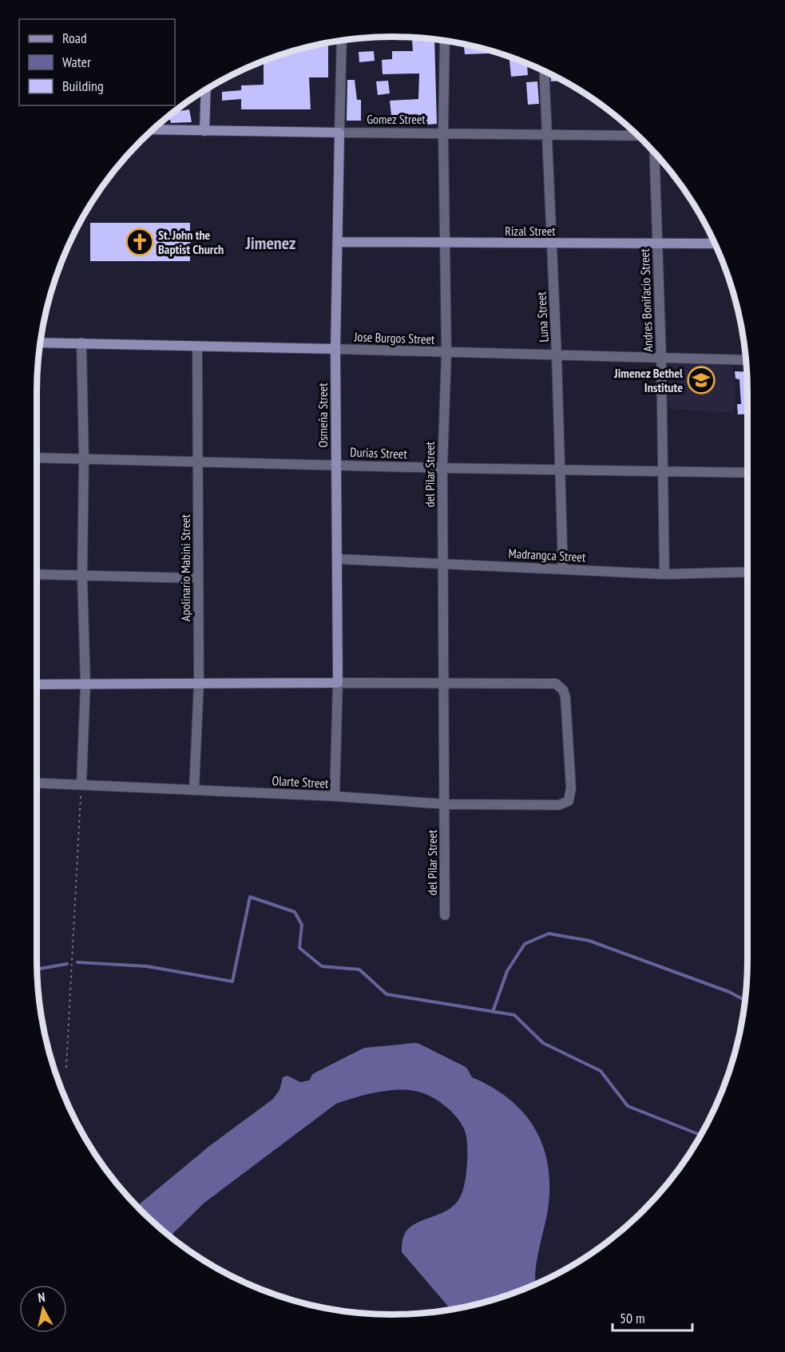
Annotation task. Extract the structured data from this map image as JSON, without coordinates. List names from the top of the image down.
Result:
{
  "streets": {
    "street": [
      "Gomez Street",
      "Rizal Street",
      "Andres Bonifacio Street",
      "Luna Street",
      "Jose Burgos Street",
      "Osmeña Street",
      "Durias Street",
      "del Pilar Street",
      "Madrangca Street",
      "Apolinario Mabini Street",
      "Olarte Street"
    ]
  },
  "crossings": [
    ["Gomez Street", "Luna Street"],
    ["Gomez Street", "Osmeña Street"],
    ["Gomez Street", "del Pilar Street"],
    ["Rizal Street", "Andres Bonifacio Street"],
    ["Rizal Street", "Luna Street"],
    ["Rizal Street", "Osmeña Street"],
    ["Rizal Street", "del Pilar Street"],
    ["Andres Bonifacio Street", "Jose Burgos Street"],
    ["Andres Bonifacio Street", "Durias Street"],
    ["Andres Bonifacio Street", "Madrangca Street"],
    ["Luna Street", "Jose Burgos Street"],
    ["Luna Street", "Durias Street"],
    ["Luna Street", "Madrangca Street"],
    ["Jose Burgos Street", "Osmeña Street"],
    ["Jose Burgos Street", "del Pilar Street"],
    ["Jose Burgos Street", "Apolinario Mabini Street"],
    ["Osmeña Street", "Durias Street"],
    ["Osmeña Street", "Madrangca Street"],
    ["Osmeña Street", "Olarte Street"],
    ["Durias Street", "del Pilar Street"],
    ["Durias Street", "Apolinario Mabini Street"],
    ["del Pilar Street", "Madrangca Street"],
    ["del Pilar Street", "Olarte Street"],
    ["Apolinario Mabini Street", "Olarte Street"]
  ],
  "districts": ["Jimenez"],
  "places": {
    "church": ["St. John the Baptist Church"],
    "school or university": ["Jimenez Bethel Institute"]
  },
  "legend": ["Road", "Water", "Building"],
  "scale_bar": "50 m",
  "north": "top"
}
